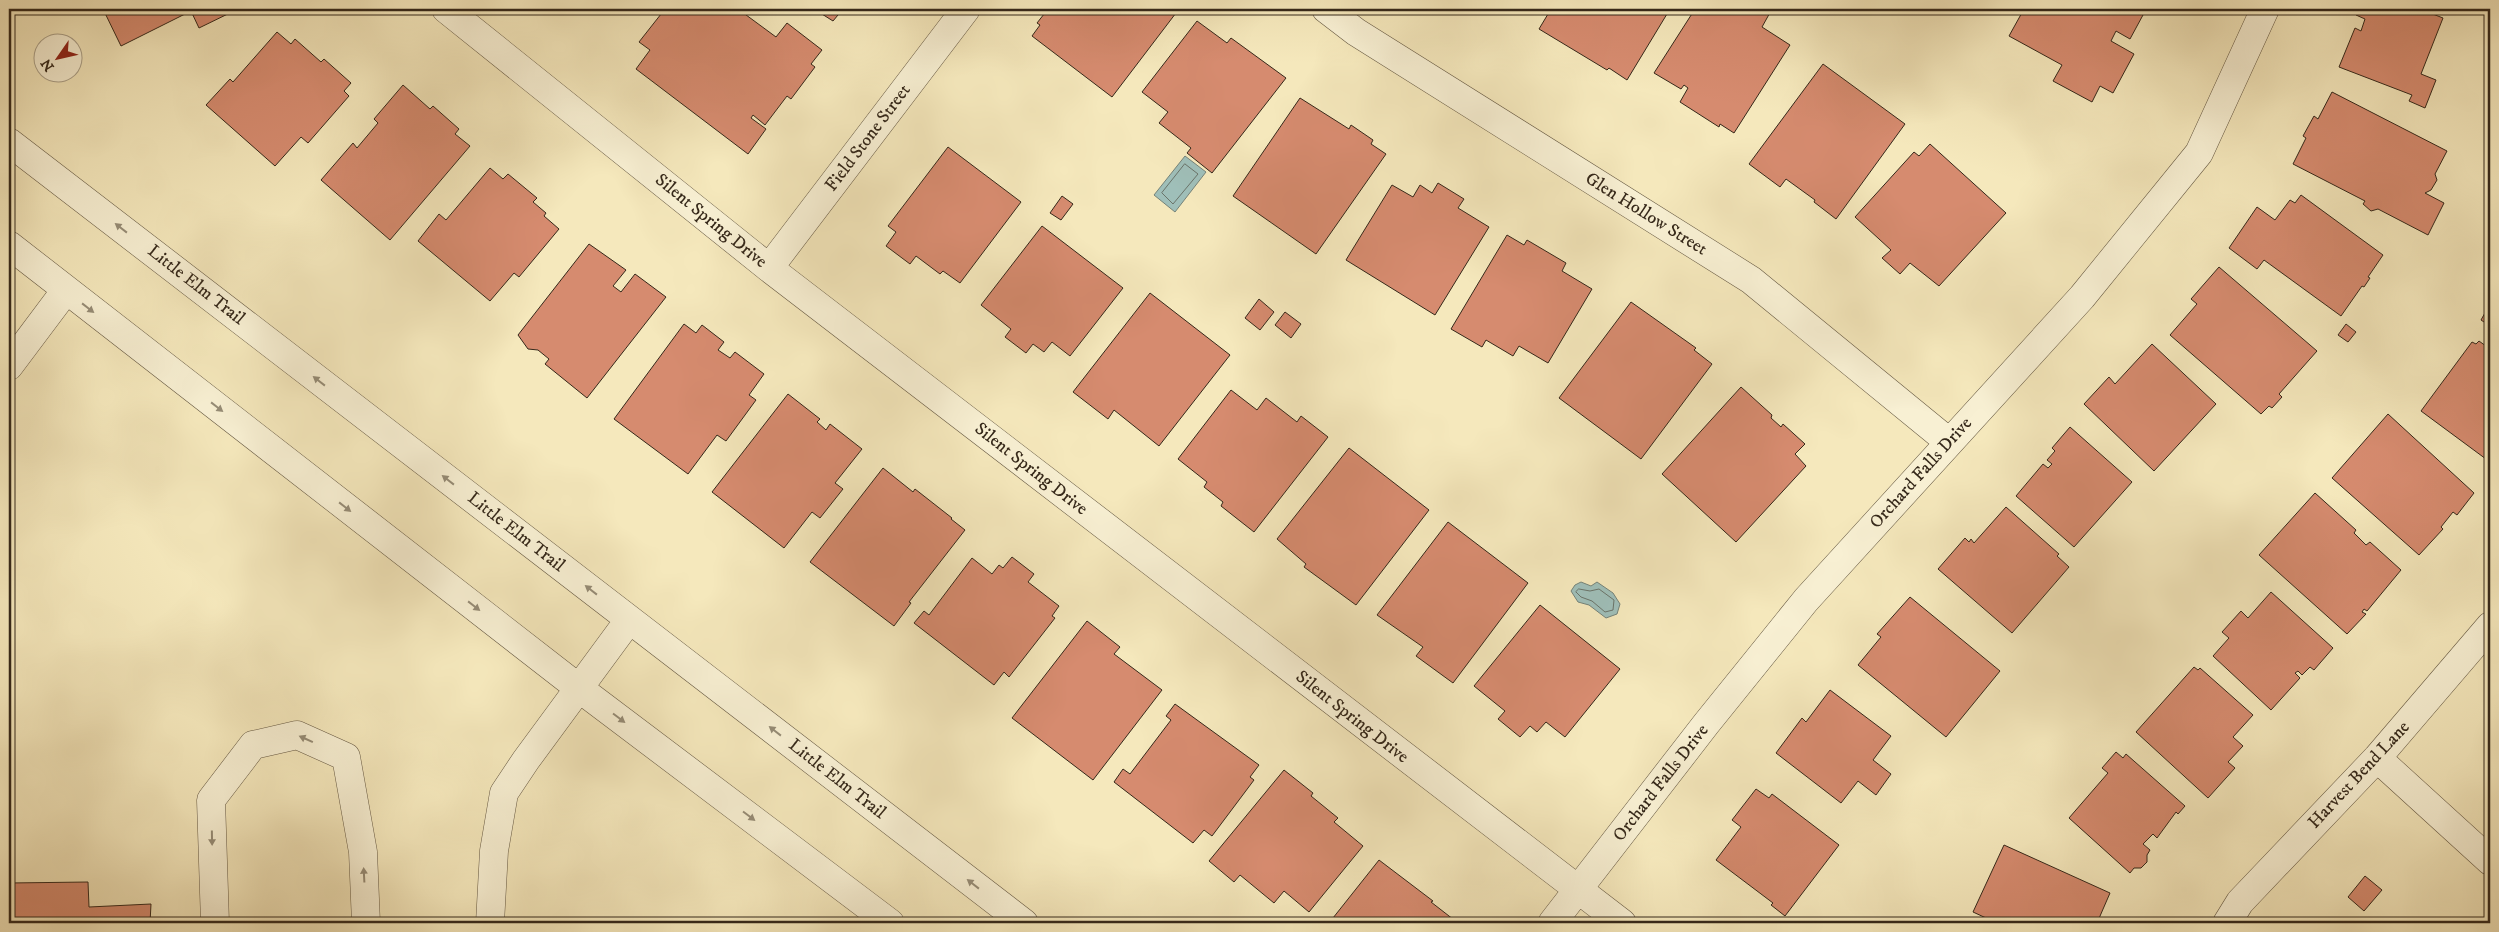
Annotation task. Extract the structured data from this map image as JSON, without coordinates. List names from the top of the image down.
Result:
{
  "streets": {
    "street": [
      "Field Stone Street",
      "Glen Hollow Street",
      "Silent Spring Drive",
      "Little Elm Trail",
      "Orchard Falls Drive",
      "Harvest Bend Lane"
    ]
  },
  "crossings": [
    ["Field Stone Street", "Silent Spring Drive"],
    ["Glen Hollow Street", "Orchard Falls Drive"],
    ["Silent Spring Drive", "Orchard Falls Drive"]
  ],
  "north": "bottom left"
}
